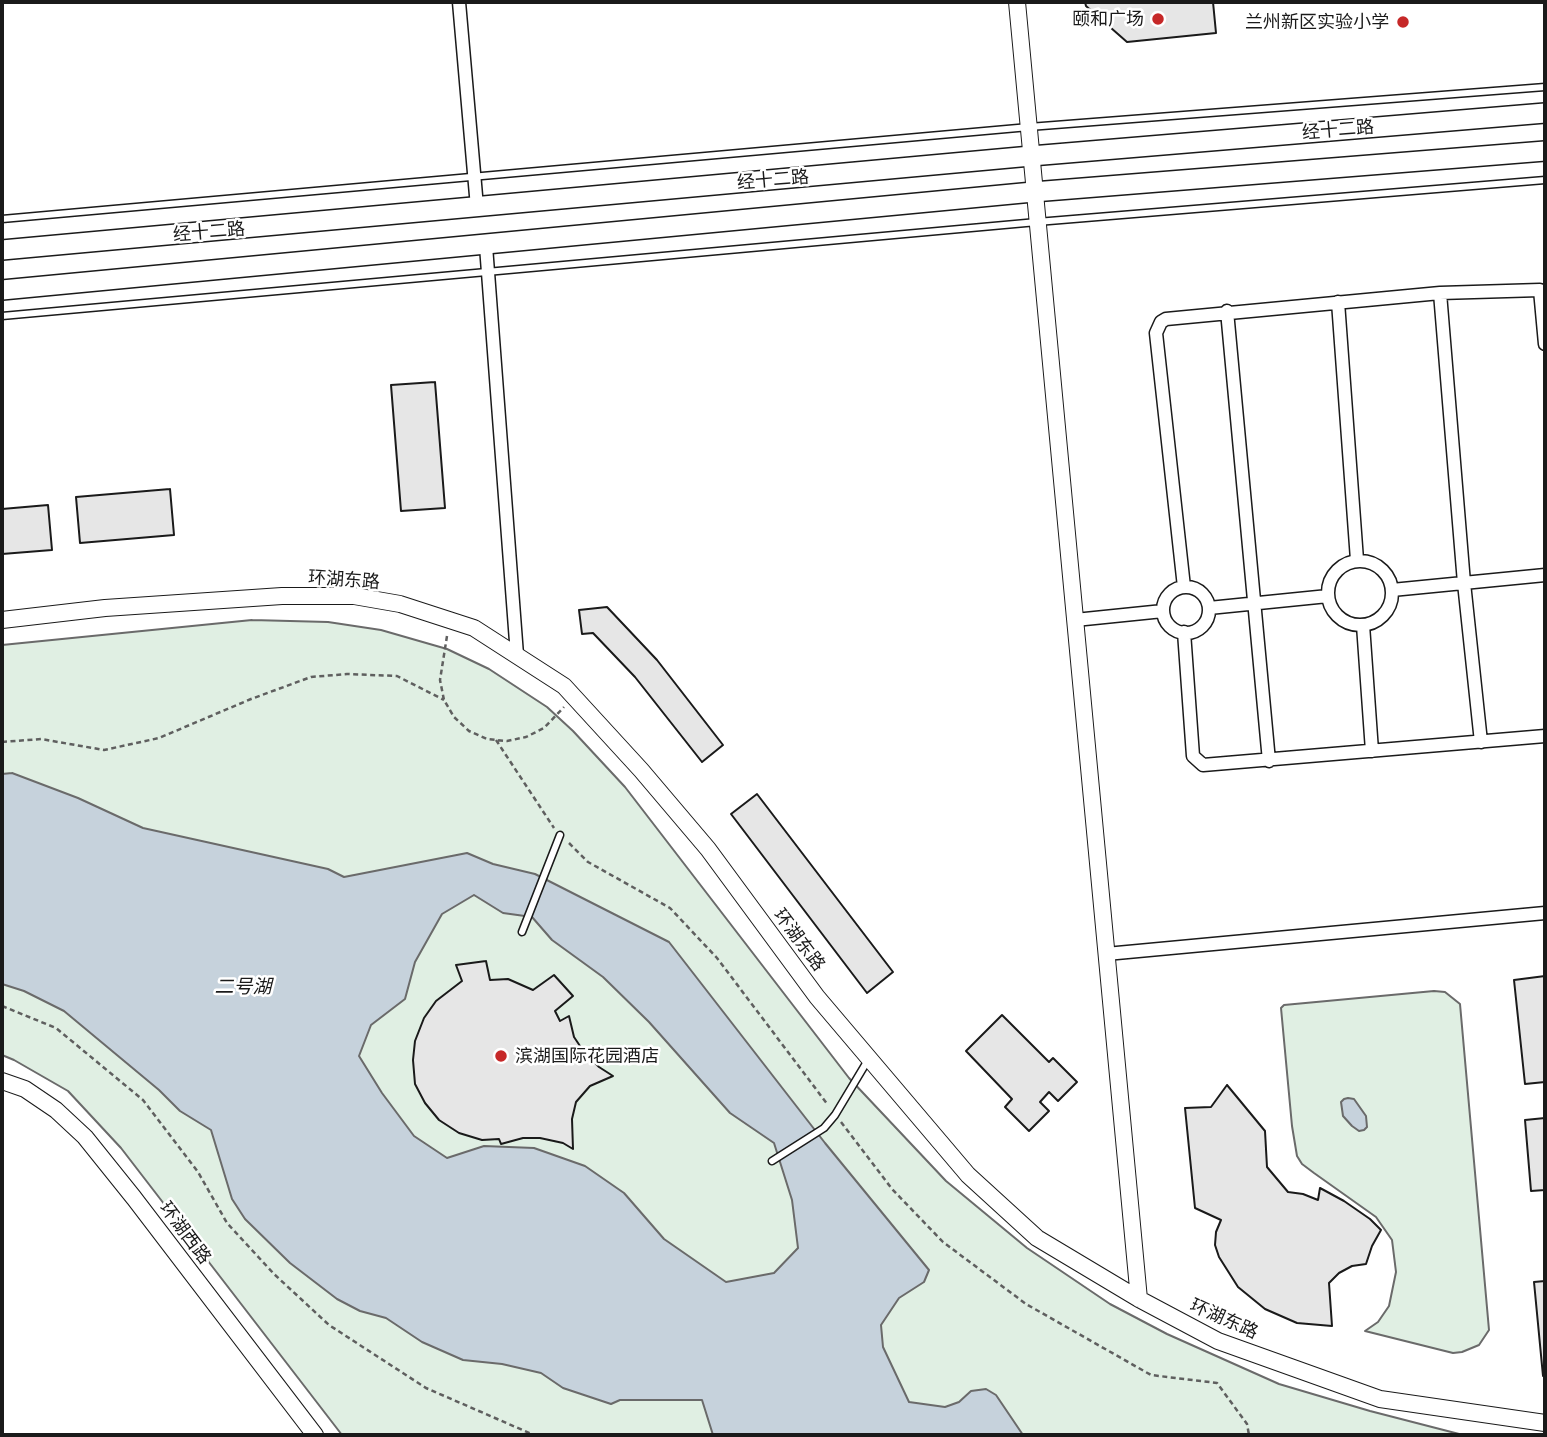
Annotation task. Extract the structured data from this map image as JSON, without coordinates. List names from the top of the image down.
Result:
{
  "streets": {
    "main road": ["经十二路"],
    "street": ["环湖东路", "环湖西路"]
  },
  "water": ["二号湖"],
  "places": ["颐和广场", "兰州新区实验小学", "滨湖国际花园酒店"]
}
